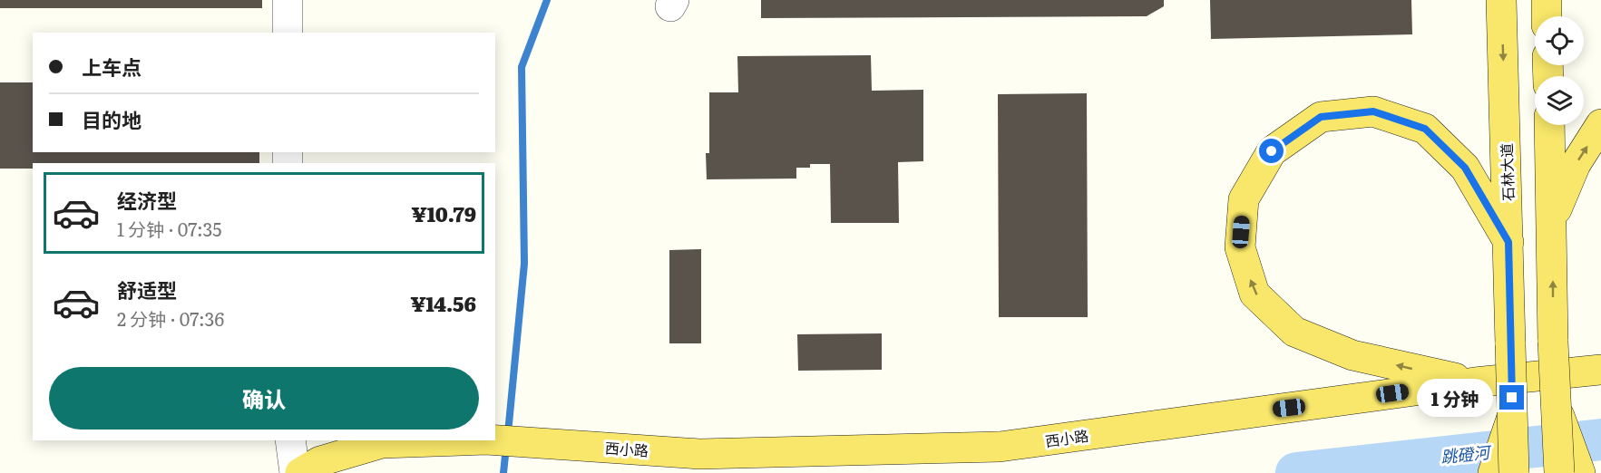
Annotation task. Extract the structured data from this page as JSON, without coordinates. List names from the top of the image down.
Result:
{
  "streets": {
    "main road": ["石林大道", "西小路"]
  },
  "water": ["跳磴河"],
  "page": {
    "banner": ["上车点", "目的地"],
    "list": [
      {
        "name": "经济型",
        "note": "1 分钟 · 07:35",
        "value": "¥10.79"
      },
      {
        "name": "舒适型",
        "note": "2 分钟 · 07:36",
        "value": "¥14.56"
      }
    ],
    "buttons": "确认",
    "bubble": "1 分钟"
  }
}
